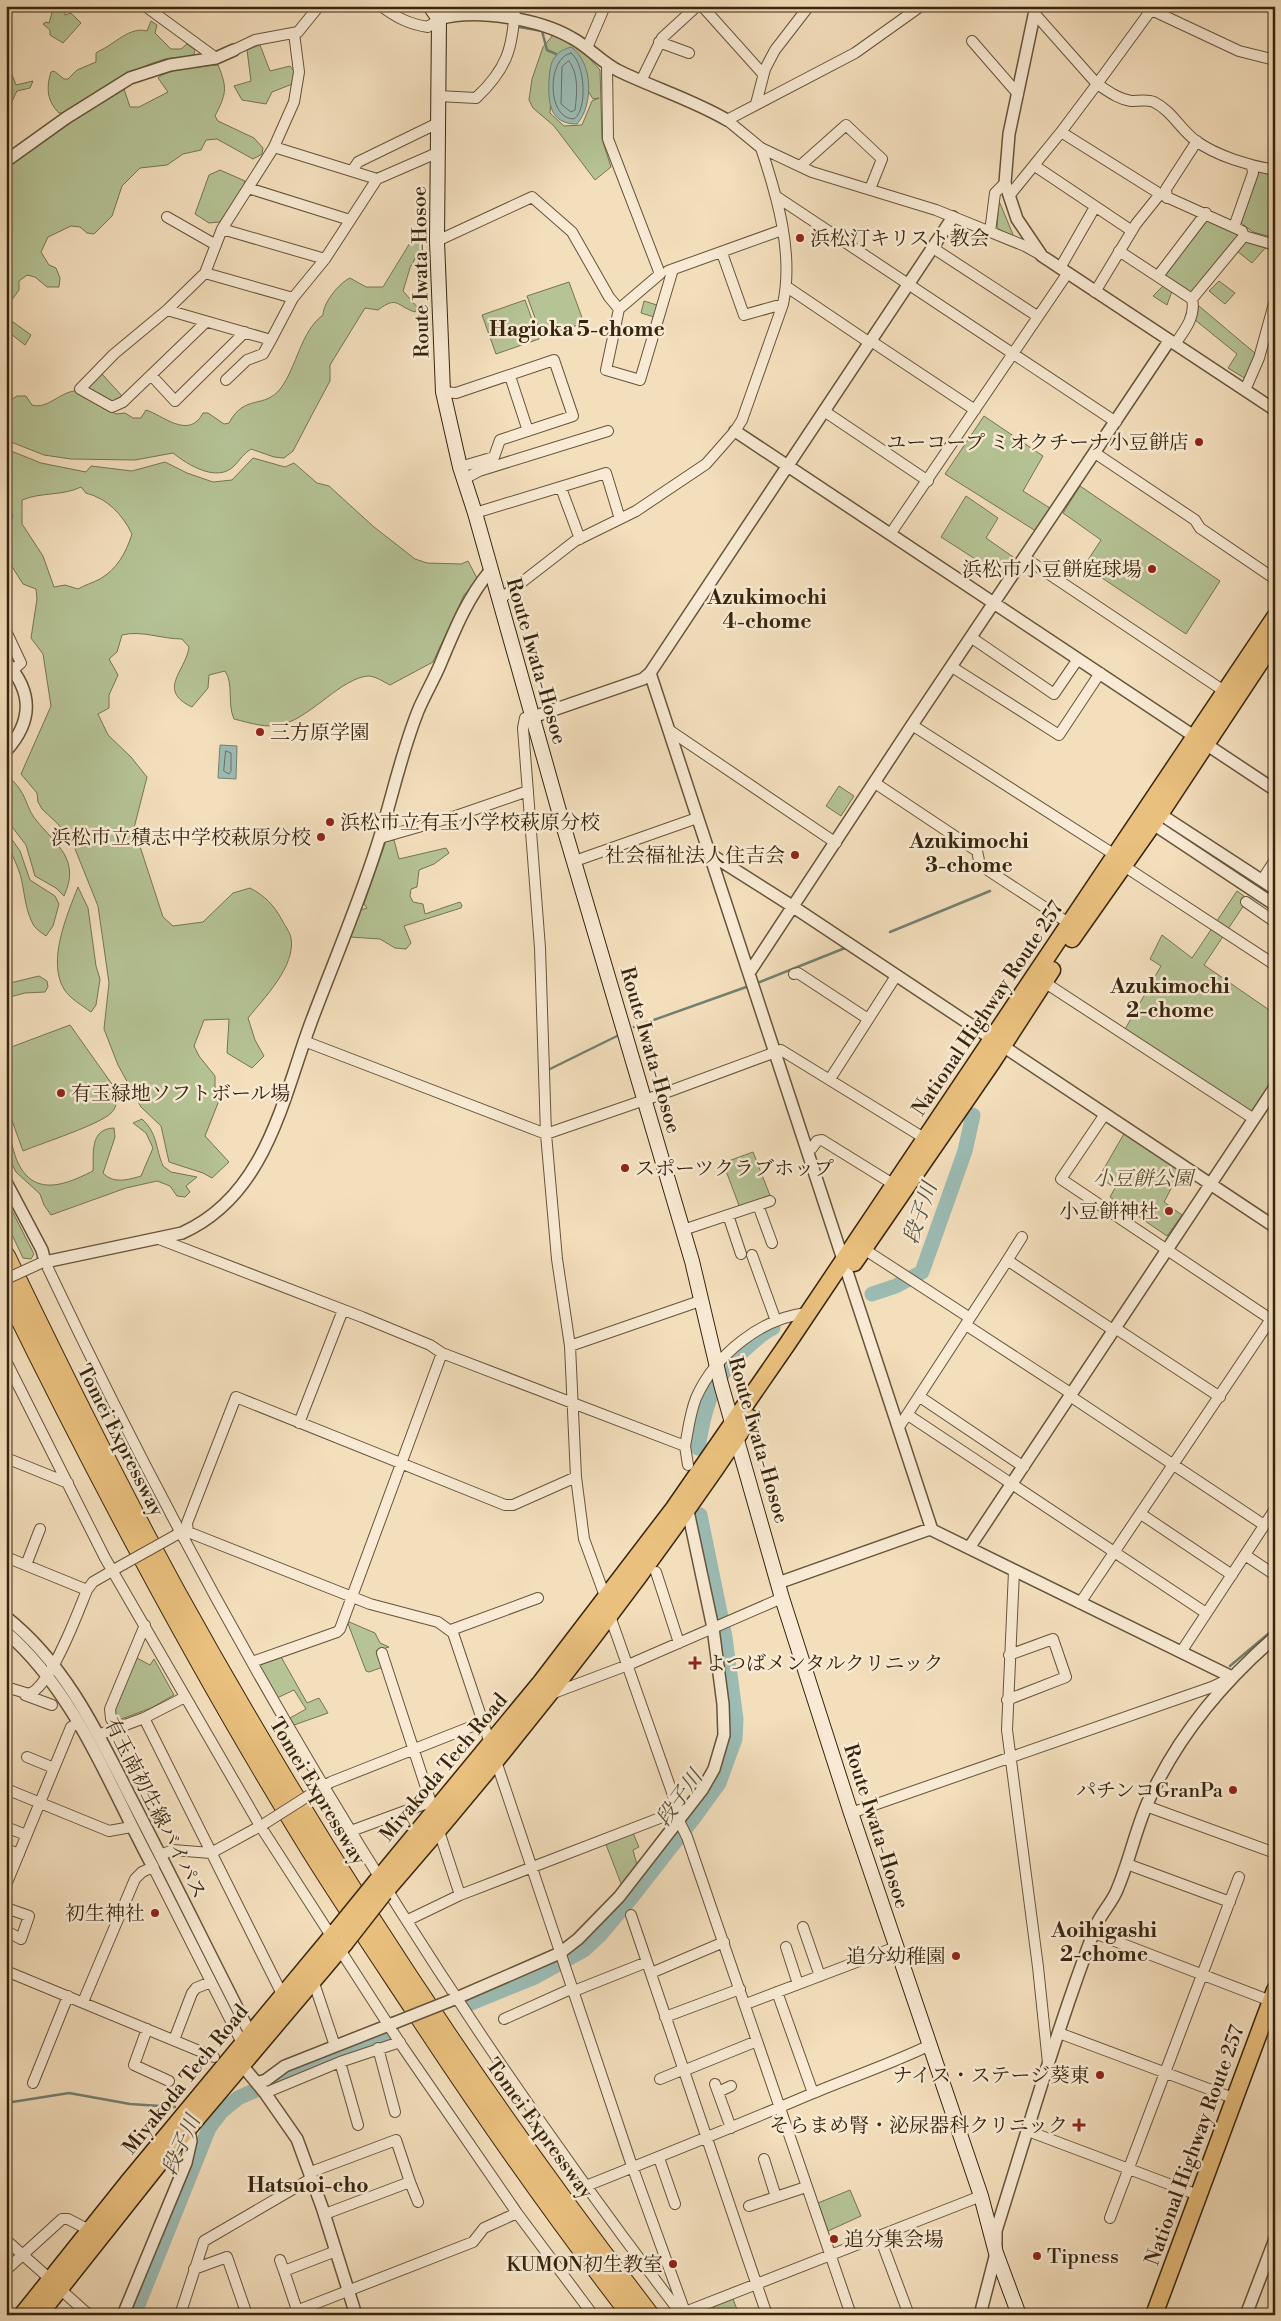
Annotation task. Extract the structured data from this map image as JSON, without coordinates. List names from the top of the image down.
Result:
{
  "streets": {
    "highway": ["National Highway Route 257", "Tomei Expressway", "Miyakoda Tech Road"],
    "main road": ["Route Iwata-Hosoe"],
    "street": ["有玉南初生線バイパス"]
  },
  "crossings": [
    ["Route Iwata-Hosoe", "National Highway Route 257"],
    ["Route Iwata-Hosoe", "Miyakoda Tech Road"],
    ["National Highway Route 257", "Miyakoda Tech Road"],
    ["Miyakoda Tech Road", "有玉南初生線バイパス"]
  ],
  "districts": [
    "Hagioka 5-chome",
    "Azukimochi 4-chome",
    "Azukimochi 3-chome",
    "Azukimochi 2-chome",
    "Aoihigashi 2-chome",
    "Hatsuoi-cho"
  ],
  "water": ["段子川"],
  "parks": ["小豆餅公園"],
  "places": {
    "other": [
      "浜松汀キリスト教会",
      "ユーコープ ミオクチーナ小豆餅店",
      "浜松市小豆餅庭球場",
      "三方原学園",
      "浜松市立有玉小学校萩原分校",
      "浜松市立積志中学校萩原分校",
      "社会福祉法人住吉会",
      "有玉緑地ソフトボール場",
      "スポーツクラブホップ",
      "小豆餅神社",
      "パチンコGranPa",
      "初生神社",
      "追分幼稚園",
      "ナイス・ステージ葵東",
      "追分集会場",
      "Tipness",
      "KUMON初生教室"
    ],
    "health": ["よつばメンタルクリニック", "そらまめ腎・泌尿器科クリニック"]
  }
}
